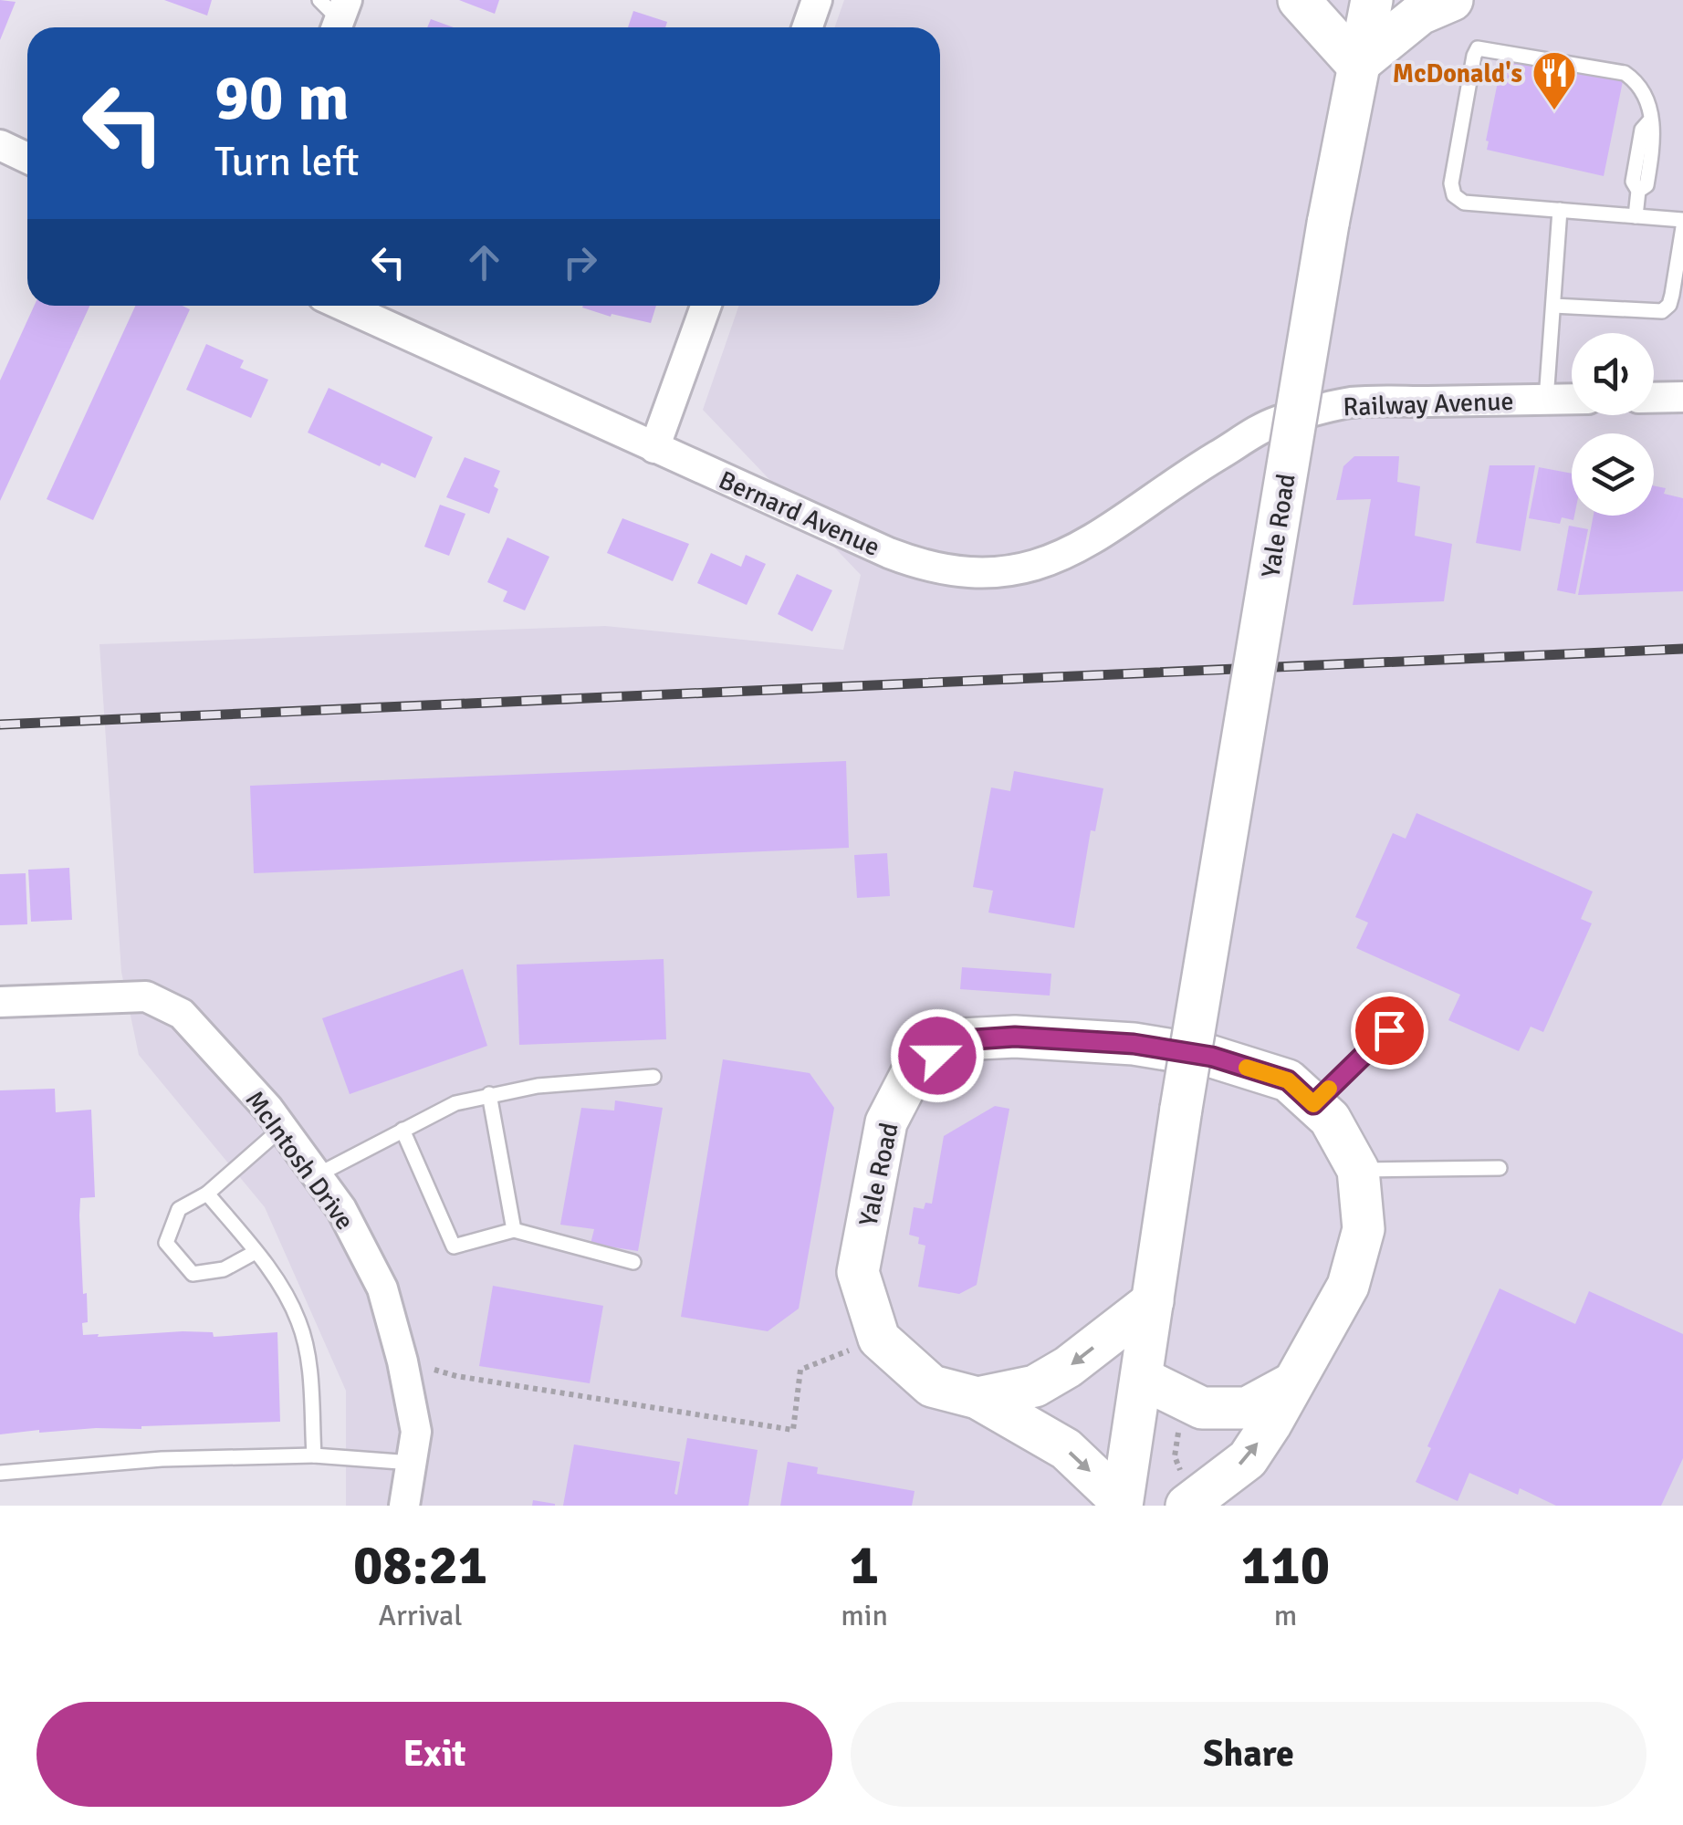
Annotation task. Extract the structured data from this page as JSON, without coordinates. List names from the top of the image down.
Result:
{
  "streets": {
    "main road": ["Yale Road"],
    "street": ["Railway Avenue", "Bernard Avenue", "McIntosh Drive"]
  },
  "crossings": [
    ["Railway Avenue", "Bernard Avenue"]
  ],
  "places": {
    "restaurant": ["McDonald's"]
  },
  "page": {
    "turn": ["90 m", "Turn left"],
    "eta": [
      "08:21",
      "Arrival",
      "1",
      "min",
      "110",
      "m"
    ],
    "buttons": ["Exit", "Share"]
  }
}
